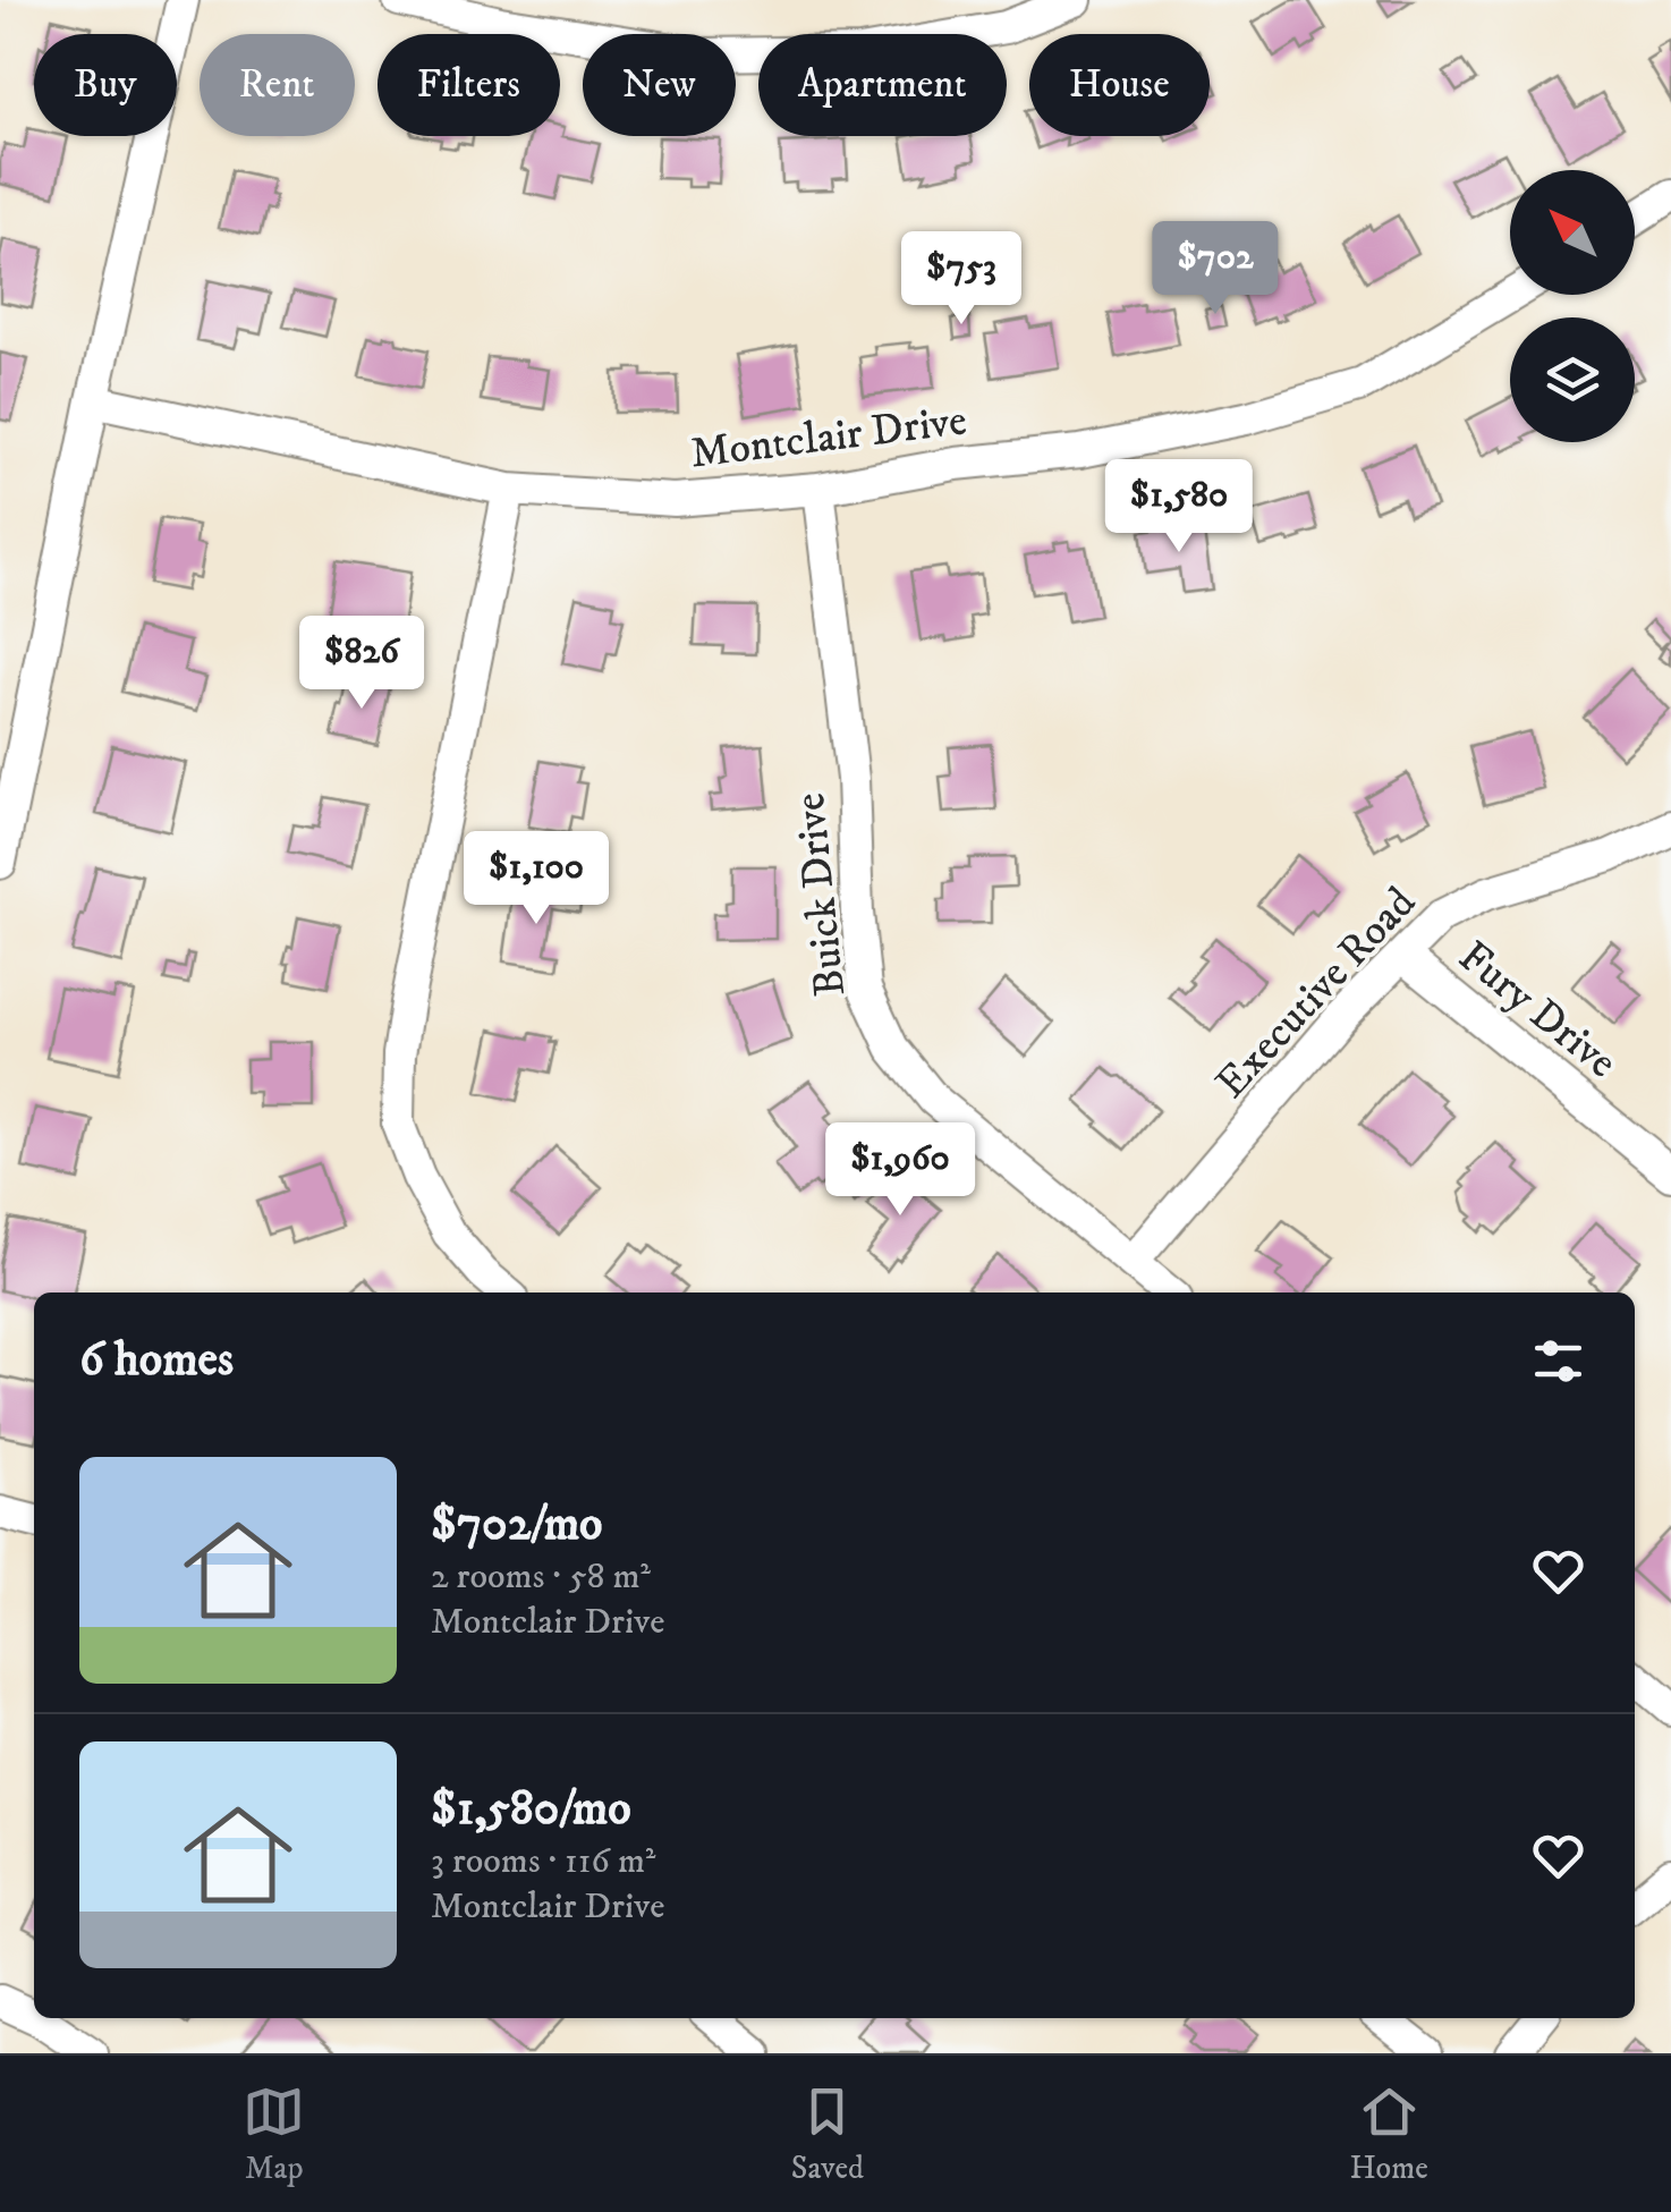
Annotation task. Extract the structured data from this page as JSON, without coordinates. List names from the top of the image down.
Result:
{
  "streets": {
    "street": [
      "Montclair Drive",
      "Buick Drive",
      "Executive Road",
      "Fury Drive"
    ]
  },
  "crossings": [
    ["Montclair Drive", "Buick Drive"],
    ["Buick Drive", "Executive Road"],
    ["Executive Road", "Fury Drive"]
  ],
  "north": "top left",
  "page": {
    "chip": [
      "Buy",
      "Rent",
      "Filters",
      "New",
      "Apartment",
      "House"
    ],
    "price": [
      "$702",
      "$753",
      "$1,580",
      "$826",
      "$1,100",
      "$1,960"
    ],
    "heading": "6 homes",
    "list": [
      {
        "name": "$702/mo",
        "note": "2 rooms · 58 m² · Montclair Drive"
      },
      {
        "name": "$1,580/mo",
        "note": "3 rooms · 116 m² · Montclair Drive"
      }
    ],
    "tabs": ["Map", "Saved", "Home"]
  }
}
